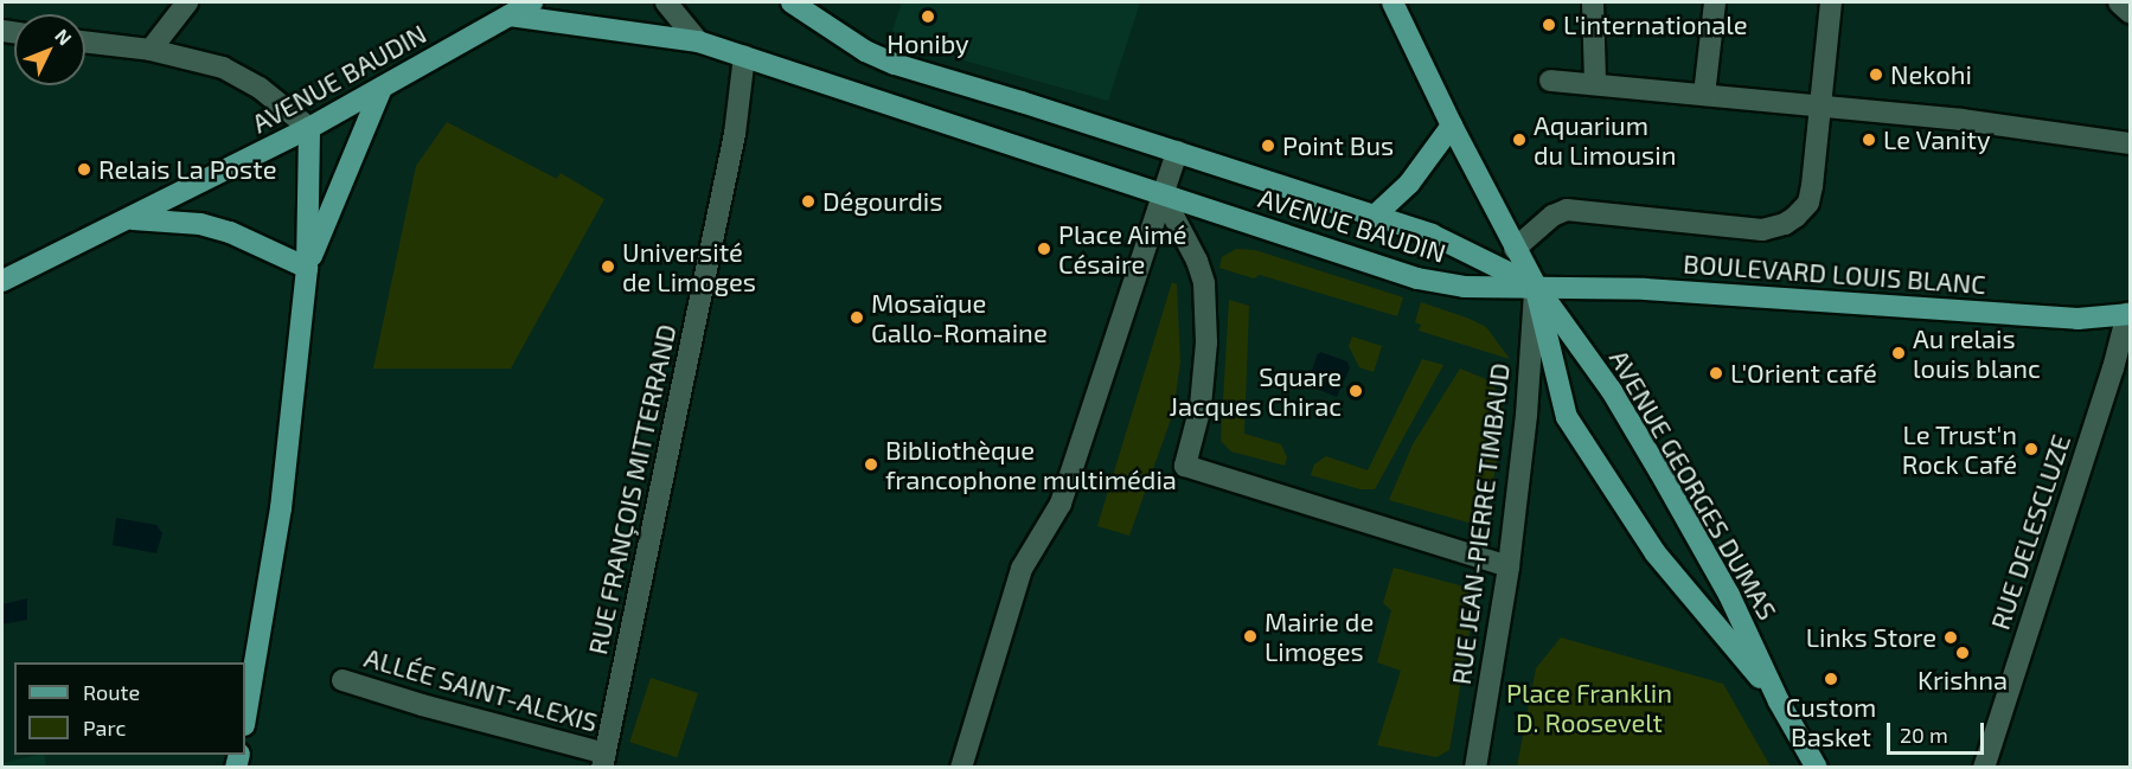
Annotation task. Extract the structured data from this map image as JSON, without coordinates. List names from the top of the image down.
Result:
{
  "streets": {
    "main road": ["AVENUE BAUDIN", "BOULEVARD LOUIS BLANC", "AVENUE GEORGES DUMAS"],
    "street": [
      "RUE FRANÇOIS MITTERRAND",
      "RUE JEAN-PIERRE TIMBAUD",
      "RUE DELESCLUZE",
      "ALLÉE SAINT-ALEXIS"
    ]
  },
  "crossings": [
    ["AVENUE BAUDIN", "BOULEVARD LOUIS BLANC"],
    ["AVENUE BAUDIN", "AVENUE GEORGES DUMAS"],
    ["AVENUE BAUDIN", "RUE FRANÇOIS MITTERRAND"],
    ["AVENUE BAUDIN", "RUE JEAN-PIERRE TIMBAUD"],
    ["BOULEVARD LOUIS BLANC", "AVENUE GEORGES DUMAS"],
    ["BOULEVARD LOUIS BLANC", "RUE JEAN-PIERRE TIMBAUD"],
    ["BOULEVARD LOUIS BLANC", "RUE DELESCLUZE"],
    ["AVENUE GEORGES DUMAS", "RUE JEAN-PIERRE TIMBAUD"],
    ["RUE FRANÇOIS MITTERRAND", "ALLÉE SAINT-ALEXIS"]
  ],
  "parks": ["Place Franklin D. Roosevelt"],
  "places": [
    "Honiby",
    "L'internationale",
    "Nekohi",
    "Aquarium du Limousin",
    "Le Vanity",
    "Point Bus",
    "Relais La Poste",
    "Dégourdis",
    "Place Aimé Césaire",
    "Université de Limoges",
    "Mosaïque Gallo-Romaine",
    "Au relais louis blanc",
    "L'Orient café",
    "Square Jacques Chirac",
    "Le Trust'n Rock Café",
    "Bibliothèque francophone multimédia",
    "Mairie de Limoges",
    "Links Store",
    "Krishna",
    "Custom Basket"
  ],
  "legend": ["Route", "Parc"],
  "scale_bar": "20 m",
  "north": "top right"
}
